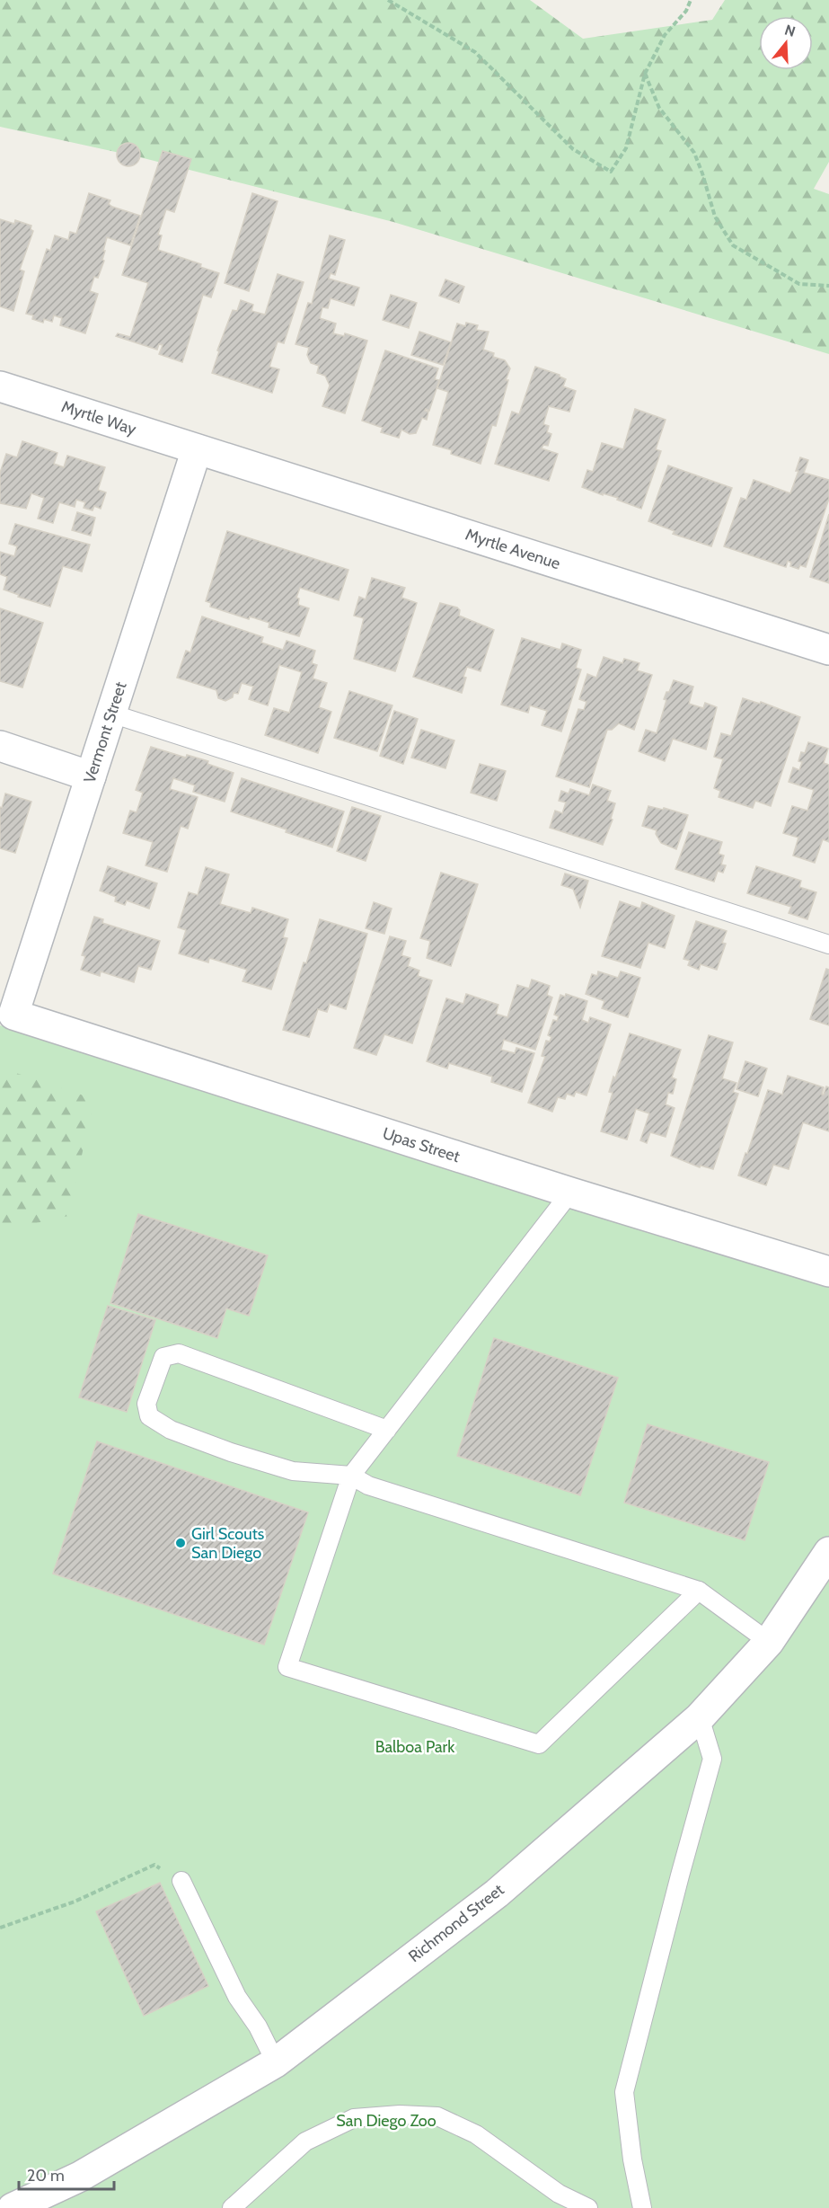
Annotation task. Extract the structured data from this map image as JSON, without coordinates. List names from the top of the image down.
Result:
{
  "streets": {
    "street": [
      "Myrtle Way",
      "Myrtle Avenue",
      "Vermont Street",
      "Upas Street",
      "Richmond Street"
    ]
  },
  "crossings": [
    ["Myrtle Way", "Myrtle Avenue"],
    ["Myrtle Way", "Vermont Street"],
    ["Myrtle Avenue", "Vermont Street"],
    ["Vermont Street", "Upas Street"]
  ],
  "parks": ["Balboa Park", "San Diego Zoo"],
  "places": ["Girl Scouts San Diego"],
  "scale_bar": "20 m",
  "north": "top"
}
